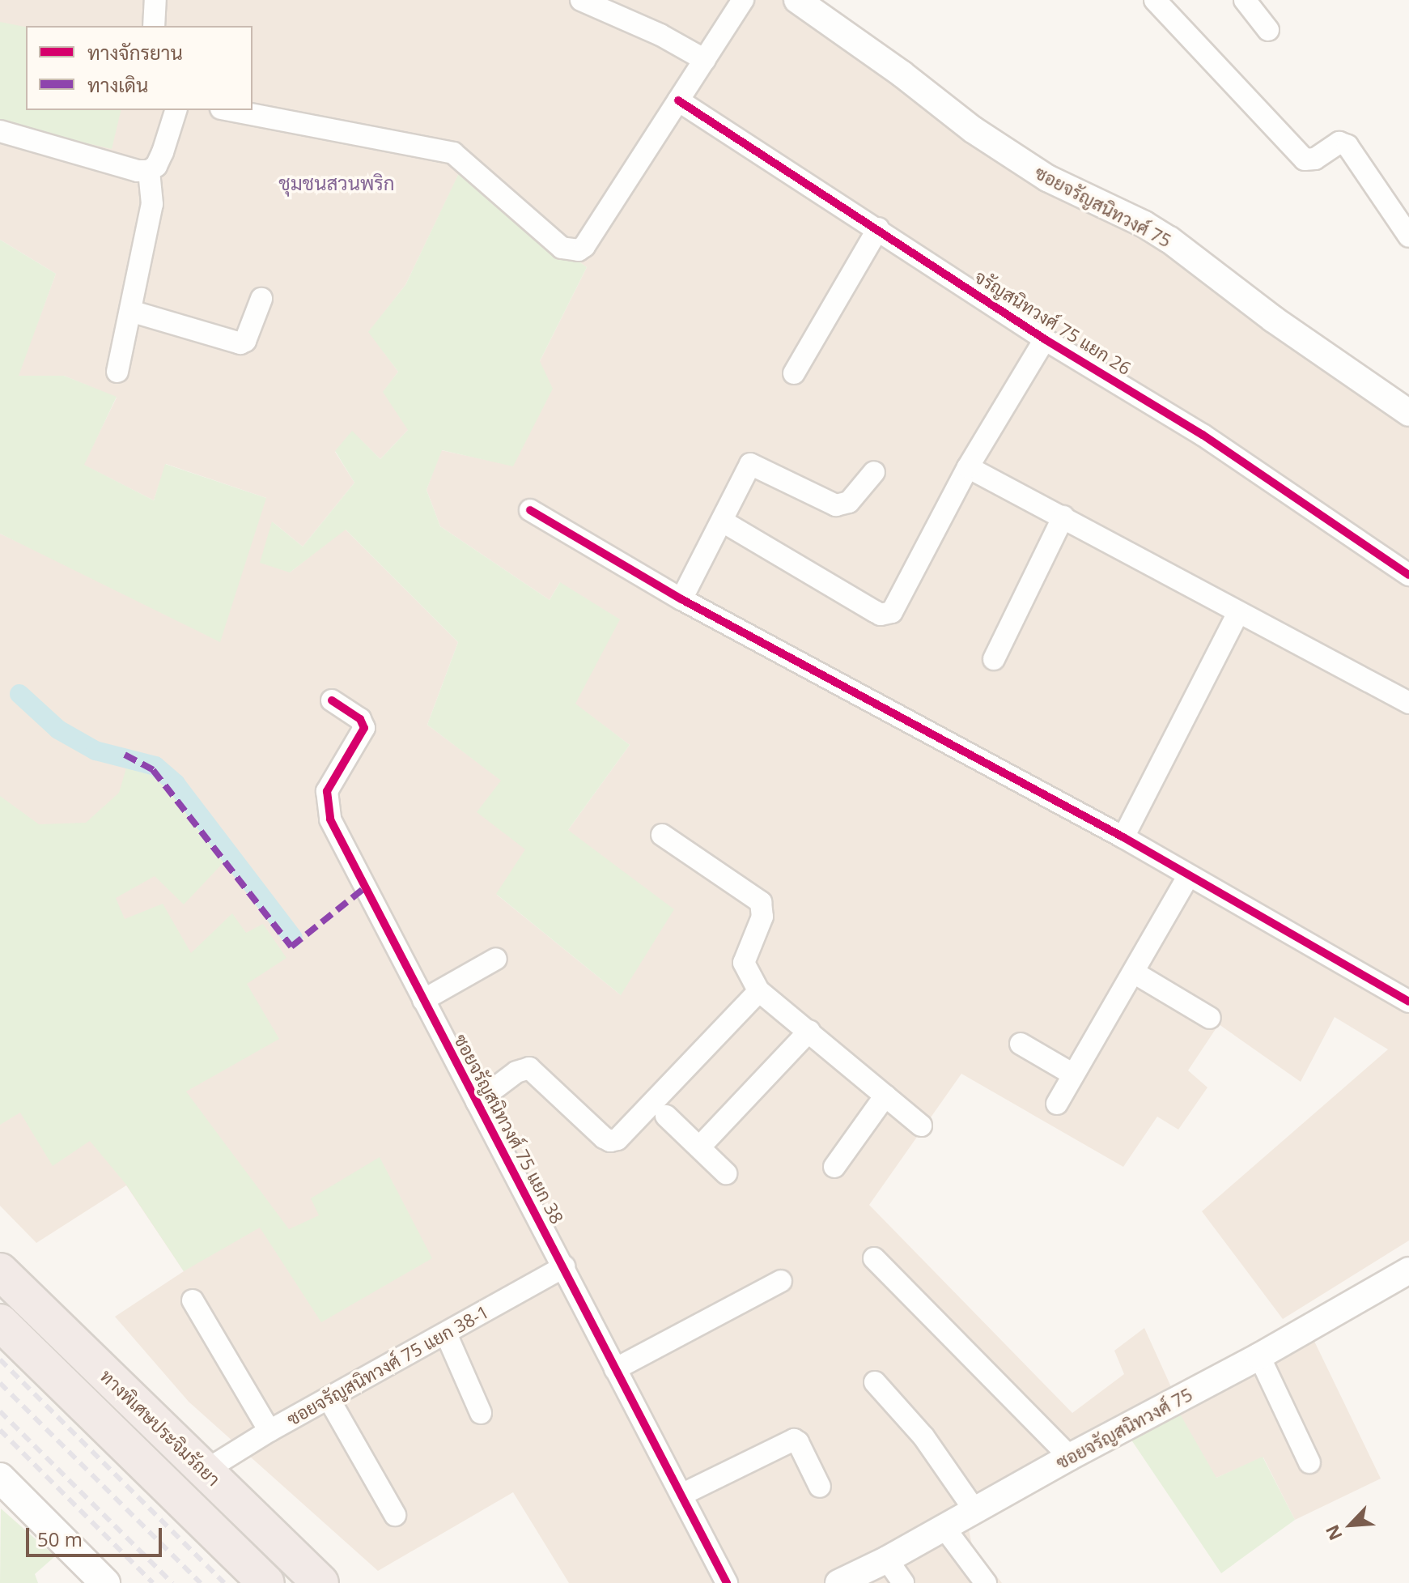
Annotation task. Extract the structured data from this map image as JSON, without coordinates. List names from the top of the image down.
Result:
{
  "streets": {
    "highway": ["ทางพิเศษประจิมรัถยา"],
    "street": [
      "ซอยจรัญสนิทวงศ์ 75",
      "จรัญสนิทวงศ์ 75 แยก 26",
      "ซอยจรัญสนิทวงศ์ 75 แยก 38",
      "ซอยจรัญสนิทวงศ์ 75 แยก 38-1"
    ]
  },
  "crossings": [
    ["ซอยจรัญสนิทวงศ์ 75 แยก 38", "ซอยจรัญสนิทวงศ์ 75 แยก 38-1"]
  ],
  "districts": ["ชุมชนสวนพริก"],
  "legend": ["ทางจักรยาน", "ทางเดิน"],
  "scale_bar": "50 m",
  "north": "bottom left"
}
